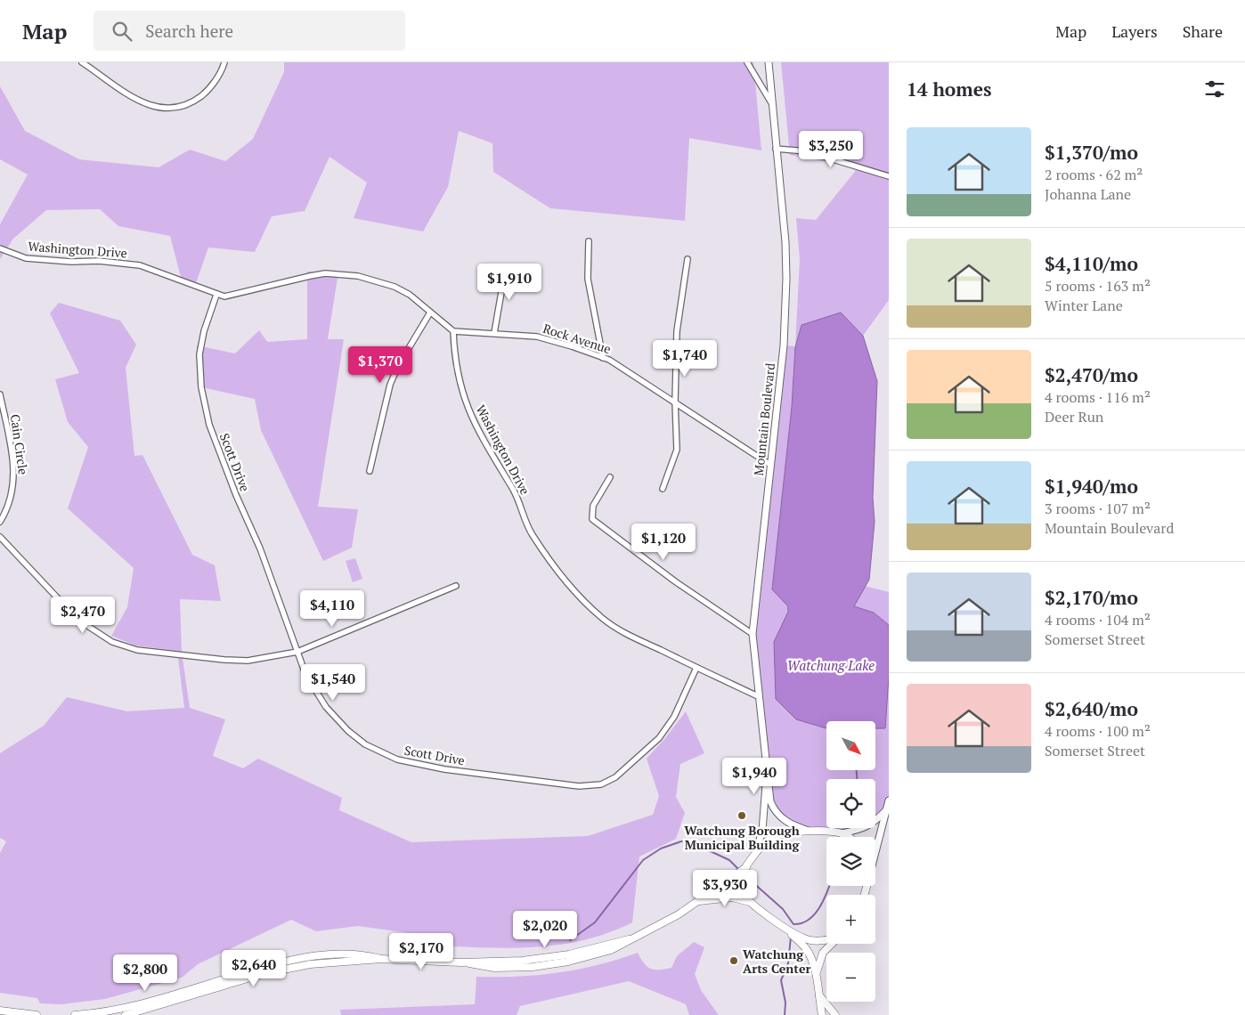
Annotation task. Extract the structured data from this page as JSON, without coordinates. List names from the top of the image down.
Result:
{
  "streets": {
    "street": [
      "Washington Drive",
      "Rock Avenue",
      "Mountain Boulevard",
      "Cain Circle",
      "Scott Drive"
    ]
  },
  "crossings": [
    ["Washington Drive", "Rock Avenue"],
    ["Washington Drive", "Mountain Boulevard"],
    ["Washington Drive", "Scott Drive"],
    ["Rock Avenue", "Mountain Boulevard"]
  ],
  "water": ["Watchung Lake"],
  "places": ["Watchung Borough Municipal Building", "Watchung Arts Center"],
  "north": "bottom right",
  "page": {
    "header": "Map",
    "search": "Search here",
    "nav": ["Map", "Layers", "Share"],
    "heading": "14 homes",
    "list": [
      {
        "name": "$1,370/mo",
        "note": "2 rooms · 62 m² · Johanna Lane"
      },
      {
        "name": "$4,110/mo",
        "note": "5 rooms · 163 m² · Winter Lane"
      },
      {
        "name": "$2,470/mo",
        "note": "4 rooms · 116 m² · Deer Run"
      },
      {
        "name": "$1,940/mo",
        "note": "3 rooms · 107 m² · Mountain Boulevard"
      },
      {
        "name": "$2,170/mo",
        "note": "4 rooms · 104 m² · Somerset Street"
      },
      {
        "name": "$2,640/mo",
        "note": "4 rooms · 100 m² · Somerset Street"
      }
    ],
    "price": [
      "$3,250",
      "$1,910",
      "$1,740",
      "$1,370",
      "$1,120",
      "$4,110",
      "$2,470",
      "$1,540",
      "$1,940",
      "$3,930",
      "$2,020",
      "$2,170",
      "$2,640",
      "$2,800"
    ],
    "map_buttons": ["+", "−"]
  }
}
